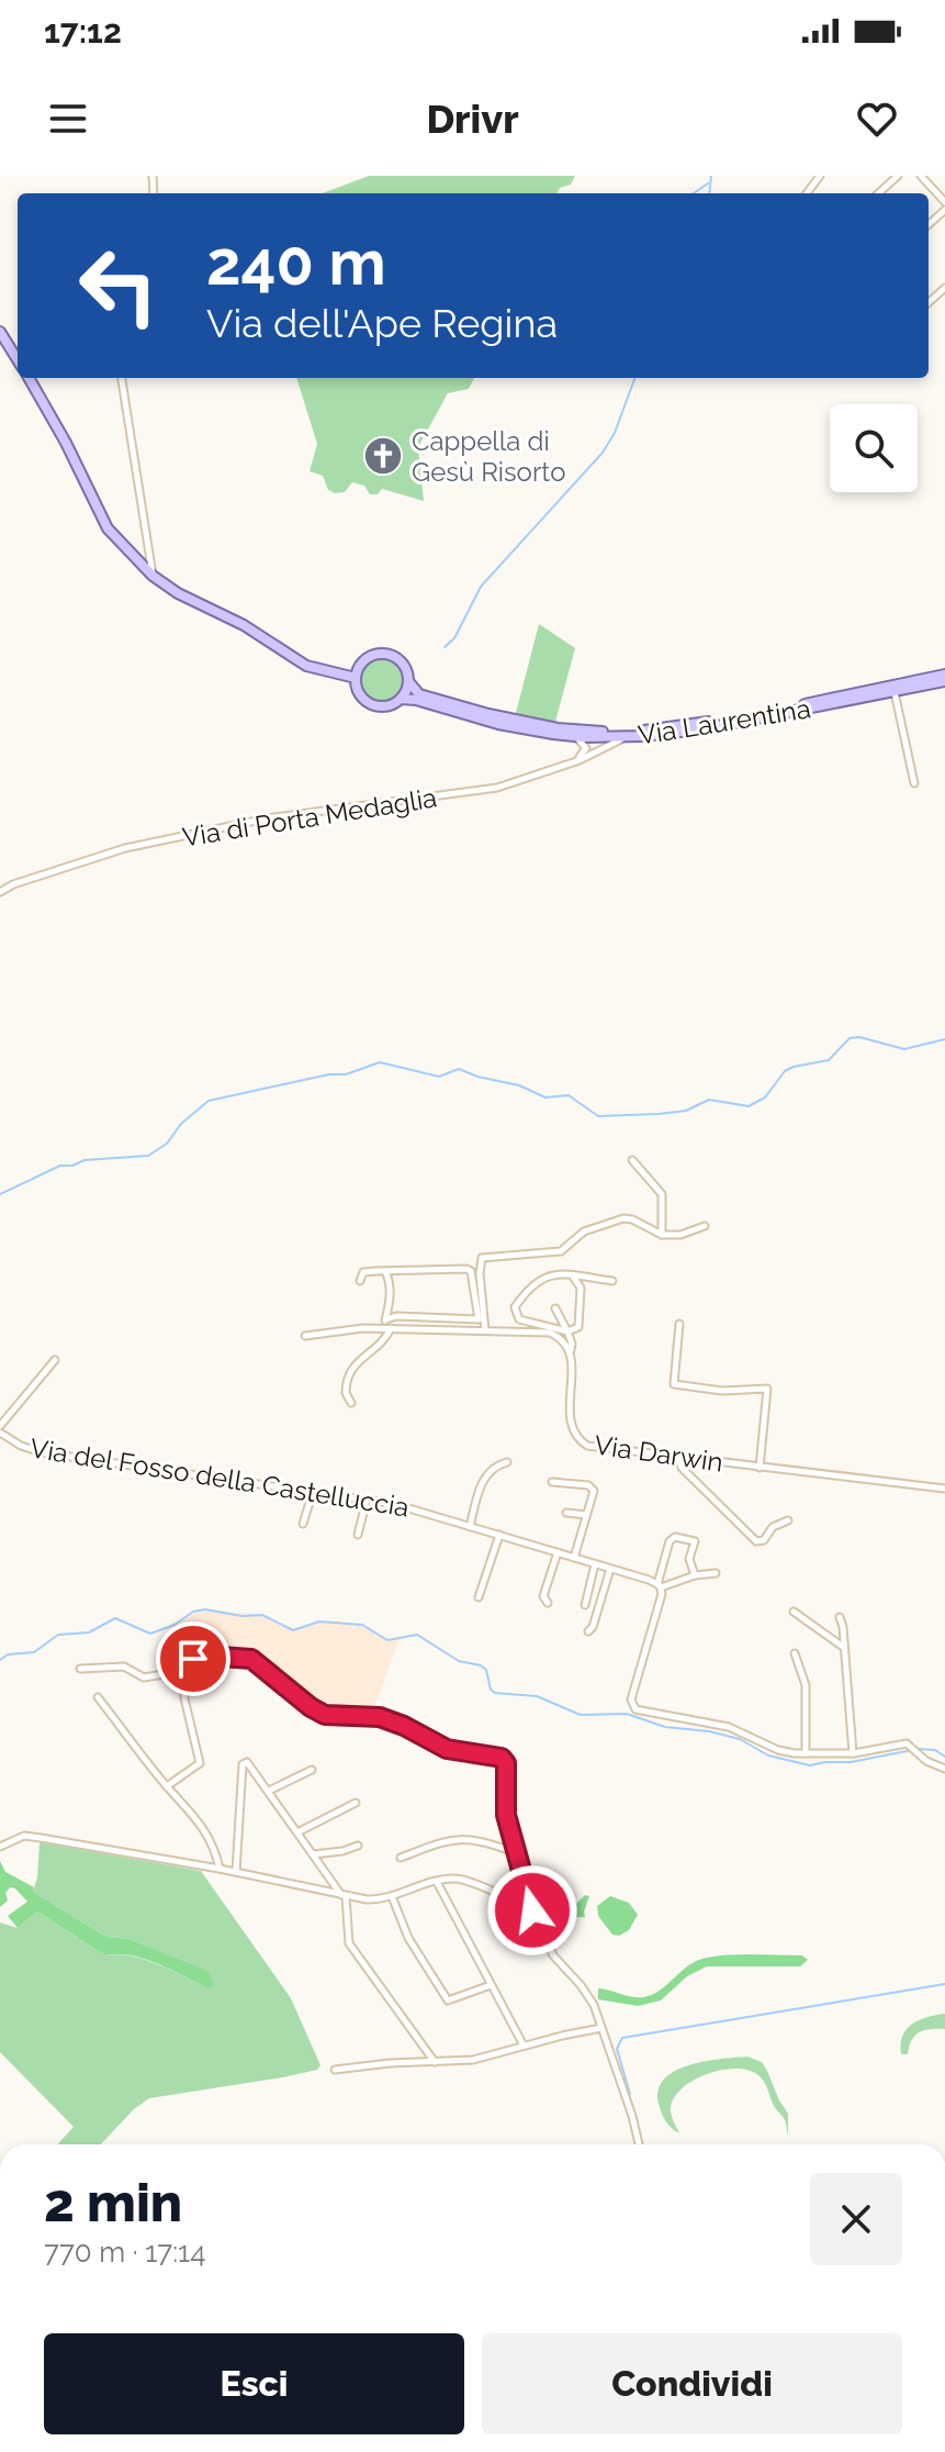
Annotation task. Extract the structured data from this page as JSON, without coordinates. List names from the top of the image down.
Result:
{
  "streets": {
    "main road": ["Via Laurentina"],
    "street": ["Via di Porta Medaglia", "Via Darwin", "Via del Fosso della Castelluccia"]
  },
  "crossings": [
    ["Via Laurentina", "Via di Porta Medaglia"]
  ],
  "places": {
    "church": ["Cappella di Gesù Risorto"]
  },
  "page": {
    "status": "17:12",
    "header": "Drivr",
    "turn": ["240 m", "Via dell'Ape Regina"],
    "heading": ["2 min", "770 m · 17:14"],
    "buttons": ["Esci", "Condividi"]
  }
}
